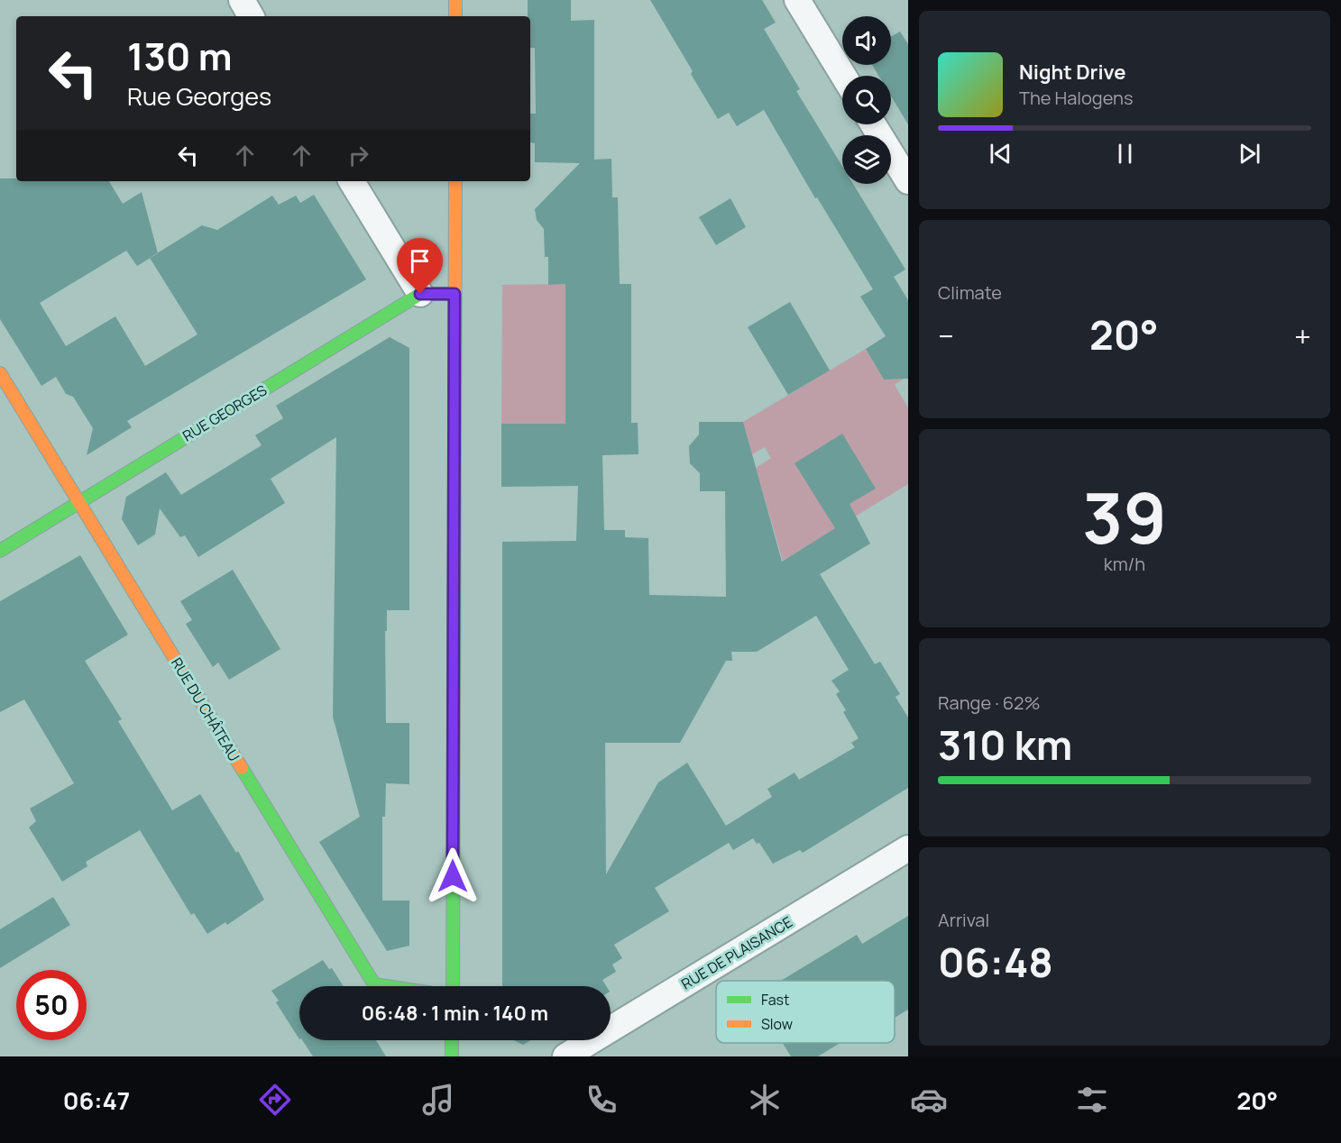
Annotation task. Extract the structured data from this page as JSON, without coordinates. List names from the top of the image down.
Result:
{
  "streets": {
    "street": ["RUE GEORGES", "RUE DU CHÂTEAU", "RUE DE PLAISANCE"]
  },
  "crossings": [
    ["RUE GEORGES", "RUE DU CHÂTEAU"]
  ],
  "legend": ["Fast", "Slow"],
  "page": {
    "turn": ["130 m", "Rue Georges"],
    "song": ["Night Drive", "The Halogens"],
    "tile": [
      "Climate",
      ["39", "km/h"],
      ["Range · 62%", "310 km"],
      ["Arrival", "06:48"]
    ],
    "heat": ["−", "20°", "+"],
    "limit": "50",
    "trip": "06:48 · 1 min · 140 m",
    "tabs": ["06:47", "20°"]
  }
}
